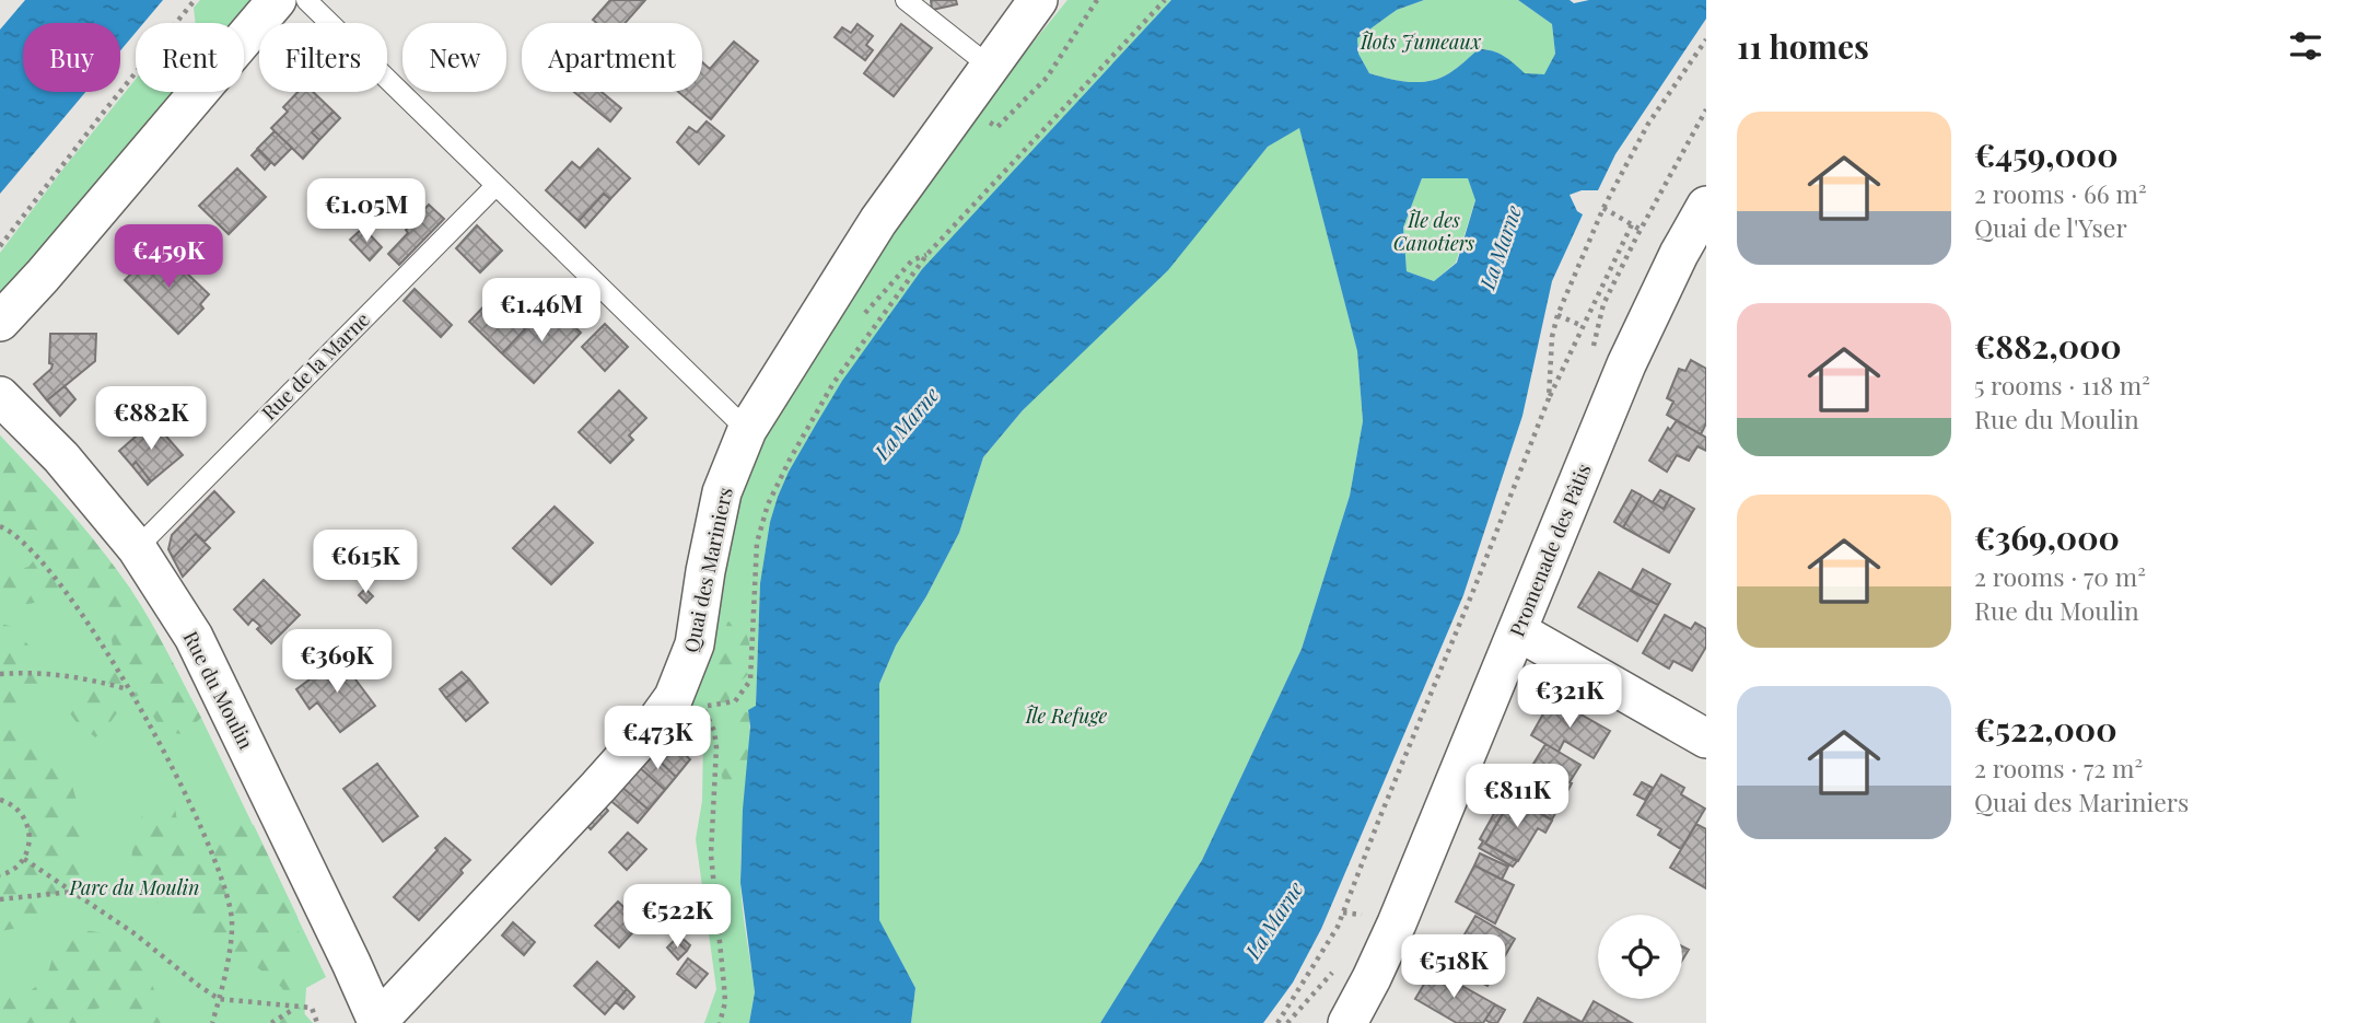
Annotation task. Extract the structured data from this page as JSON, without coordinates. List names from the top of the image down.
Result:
{
  "streets": {
    "street": ["Promenade des Pâtis", "Quai des Mariniers", "Rue du Moulin"],
    "lane": ["Rue de la Marne"]
  },
  "crossings": [
    ["Rue de la Marne", "Rue du Moulin"],
    ["Quai des Mariniers", "Rue du Moulin"]
  ],
  "water": ["La Marne"],
  "parks": [
    "Îlots Jumeaux",
    "Île des Canotiers",
    "Île Refuge",
    "Parc du Moulin"
  ],
  "page": {
    "heading": "11 homes",
    "chip": [
      "Buy",
      "Rent",
      "Filters",
      "New",
      "Apartment"
    ],
    "list": [
      {
        "name": "€459,000",
        "note": "2 rooms · 66 m² · Quai de l'Yser"
      },
      {
        "name": "€882,000",
        "note": "5 rooms · 118 m² · Rue du Moulin"
      },
      {
        "name": "€369,000",
        "note": "2 rooms · 70 m² · Rue du Moulin"
      },
      {
        "name": "€522,000",
        "note": "2 rooms · 72 m² · Quai des Mariniers"
      }
    ],
    "price": [
      "€1.05M",
      "€459K",
      "€1.46M",
      "€882K",
      "€615K",
      "€369K",
      "€321K",
      "€473K",
      "€811K",
      "€522K",
      "€518K"
    ]
  }
}
